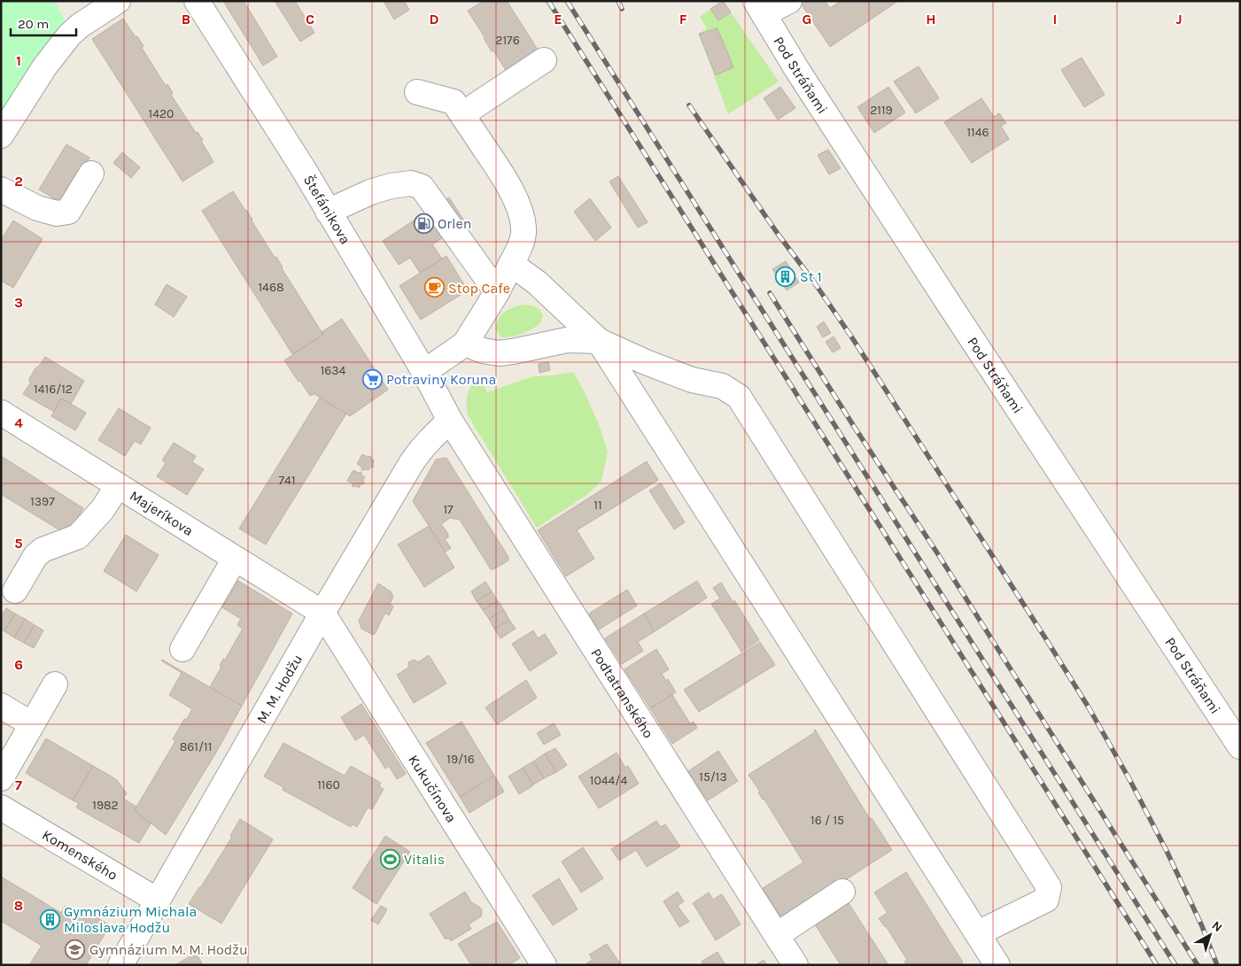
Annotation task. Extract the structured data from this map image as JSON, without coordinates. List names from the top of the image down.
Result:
{
  "streets": {
    "street": [
      "Pod Stráňami",
      "Štefánikova",
      "Majeríkova",
      "M. M. Hodžu",
      "Podtatranského",
      "Kukučínova",
      "Komenského"
    ]
  },
  "crossings": [
    ["Štefánikova", "M. M. Hodžu"],
    ["Štefánikova", "Podtatranského"],
    ["Majeríkova", "M. M. Hodžu"],
    ["Majeríkova", "Kukučínova"],
    ["M. M. Hodžu", "Podtatranského"],
    ["M. M. Hodžu", "Kukučínova"],
    ["M. M. Hodžu", "Komenského"]
  ],
  "places": {
    "fuel station": ["Orlen"],
    "building": ["St 1", "Gymnázium Michala Miloslava Hodžu"],
    "cafe": ["Stop Cafe"],
    "supermarket": ["Potraviny Koruna"],
    "sports": ["Vitalis"],
    "school or university": ["Gymnázium M. M. Hodžu"]
  },
  "house_numbers": [
    "2176",
    "2119",
    "1420",
    "1146",
    "1468",
    "1634",
    "1416/12",
    "741",
    "1397",
    "11",
    "17",
    "861/11",
    "19/16",
    "15/13",
    "1044/4",
    "1160",
    "1982",
    "16 / 15"
  ],
  "scale_bar": "20 m",
  "north": "top right",
  "grid": {
    "columns": [
      "B",
      "C",
      "D",
      "E",
      "F",
      "G",
      "H",
      "I",
      "J"
    ],
    "rows": [
      "1",
      "2",
      "3",
      "4",
      "5",
      "6",
      "7",
      "8"
    ]
  }
}
